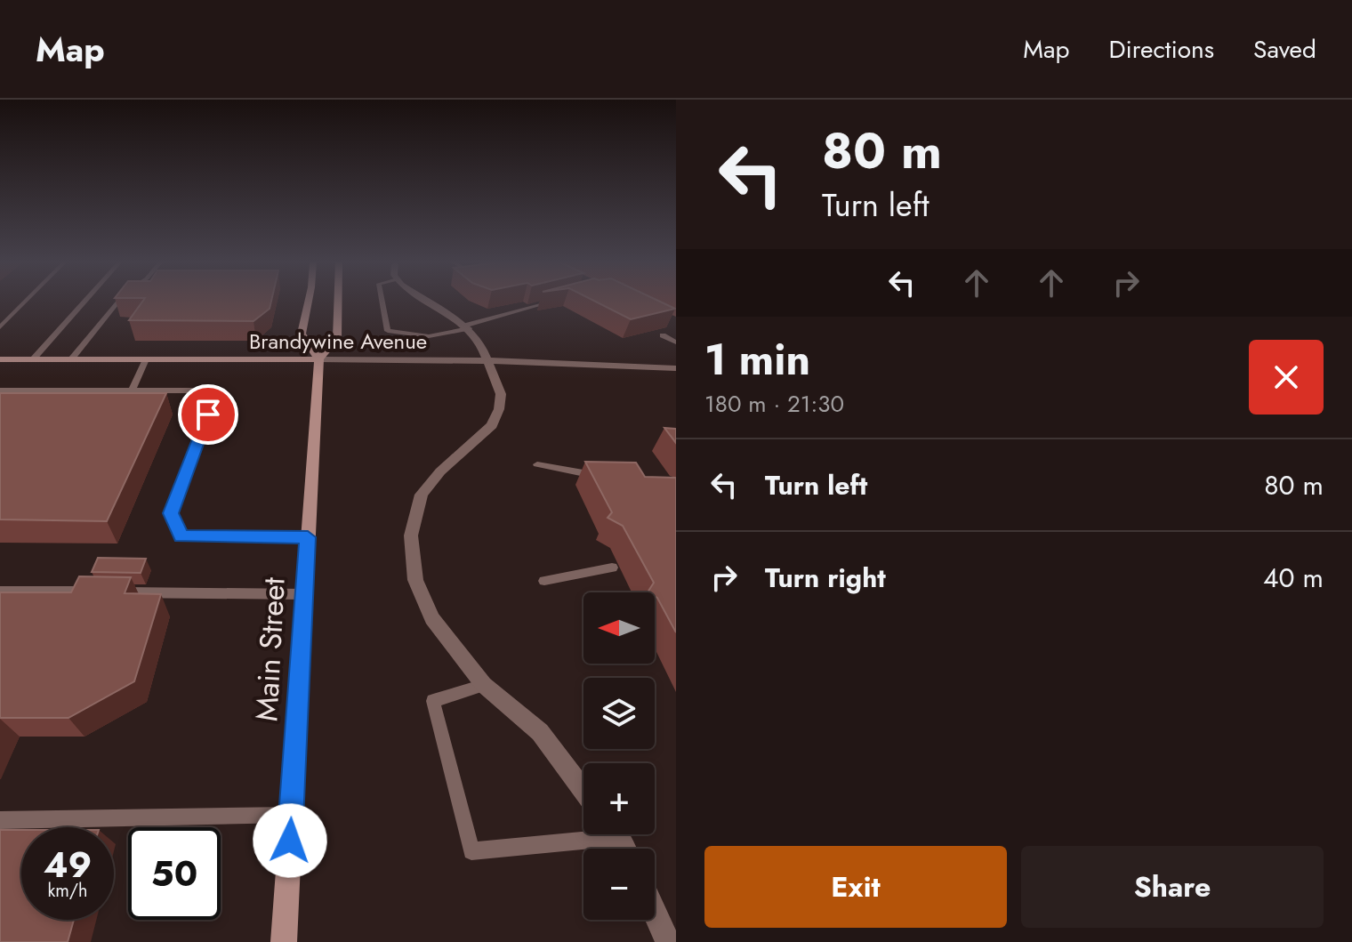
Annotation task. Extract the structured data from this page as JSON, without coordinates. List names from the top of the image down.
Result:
{
  "streets": {
    "main road": ["Brandywine Avenue", "Main Street"]
  },
  "crossings": [
    ["Brandywine Avenue", "Main Street"]
  ],
  "north": "left",
  "page": {
    "header": "Map",
    "nav": ["Map", "Directions", "Saved"],
    "turn": ["80 m", "Turn left"],
    "heading": ["1 min", "180 m · 21:30"],
    "list": [
      {
        "name": "Turn left",
        "value": "80 m"
      },
      {
        "name": "Turn right",
        "value": "40 m"
      }
    ],
    "map_buttons": ["+", "−"],
    "speed": "49 km/h",
    "limit": "50",
    "buttons": ["Exit", "Share"]
  }
}
